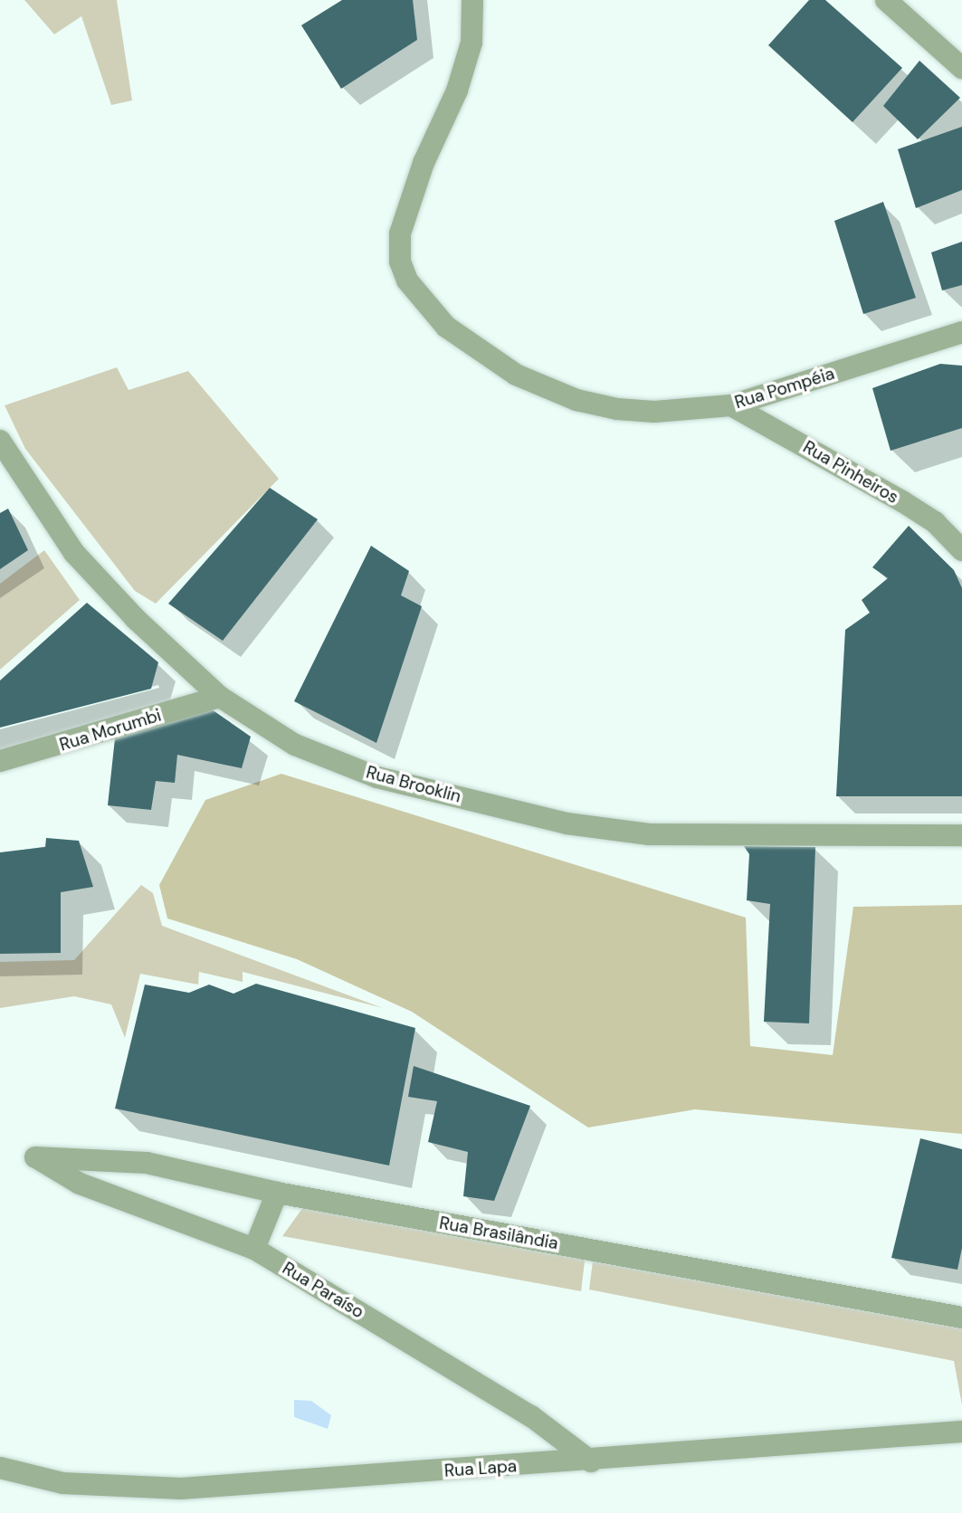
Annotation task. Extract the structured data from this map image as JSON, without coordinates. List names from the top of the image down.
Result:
{
  "streets": {
    "street": [
      "Rua Pompéia",
      "Rua Pinheiros",
      "Rua Morumbi",
      "Rua Brooklin",
      "Rua Brasilândia",
      "Rua Paraíso",
      "Rua Lapa"
    ]
  },
  "crossings": [
    ["Rua Pompéia", "Rua Pinheiros"],
    ["Rua Morumbi", "Rua Brooklin"],
    ["Rua Brasilândia", "Rua Paraíso"],
    ["Rua Paraíso", "Rua Lapa"]
  ]
}
